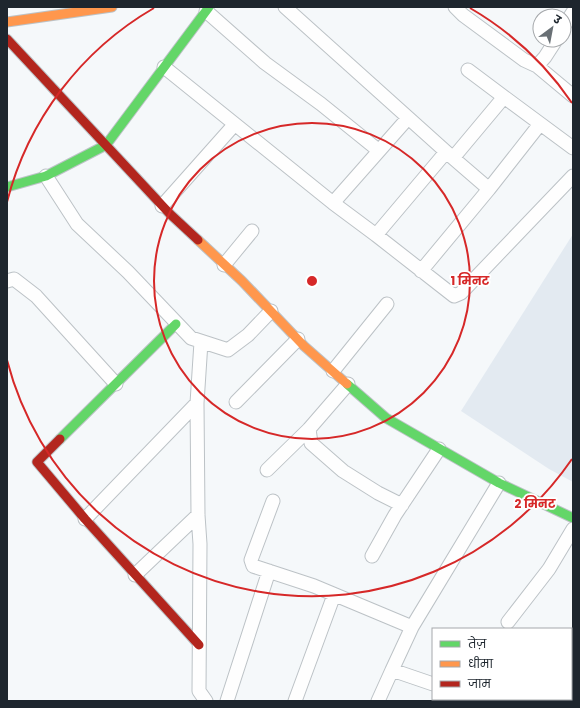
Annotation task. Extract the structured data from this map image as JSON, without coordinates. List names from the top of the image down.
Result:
{
  "legend": ["तेज़", "धीमा", "जाम"],
  "north": "top right",
  "rings": ["1 मिनट", "2 मिनट"]
}
